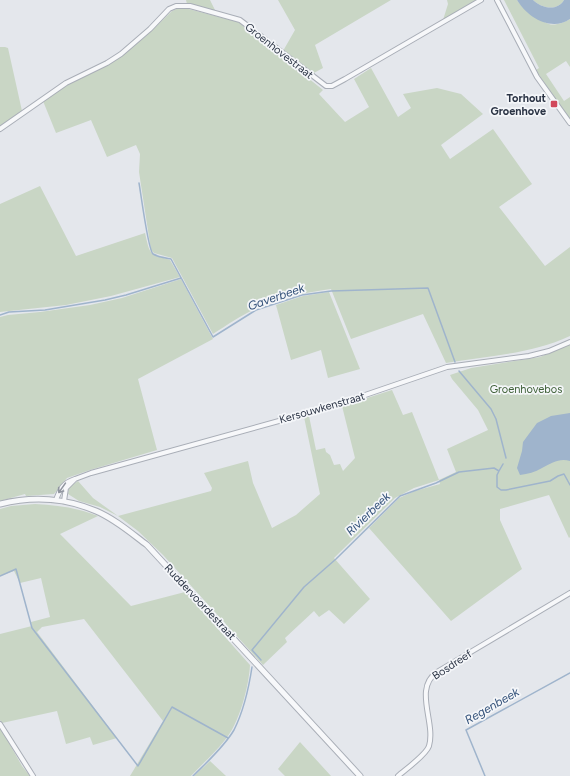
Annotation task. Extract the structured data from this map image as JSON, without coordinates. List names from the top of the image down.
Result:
{
  "streets": {
    "street": [
      "Groenhovestraat",
      "Kersouwkenstraat",
      "Ruddervoordestraat",
      "Bosdreef"
    ]
  },
  "water": ["Gaverbeek", "Rivierbeek", "Regenbeek"],
  "parks": ["Groenhovebos"],
  "places": {
    "transit": ["Torhout Groenhove"]
  }
}
